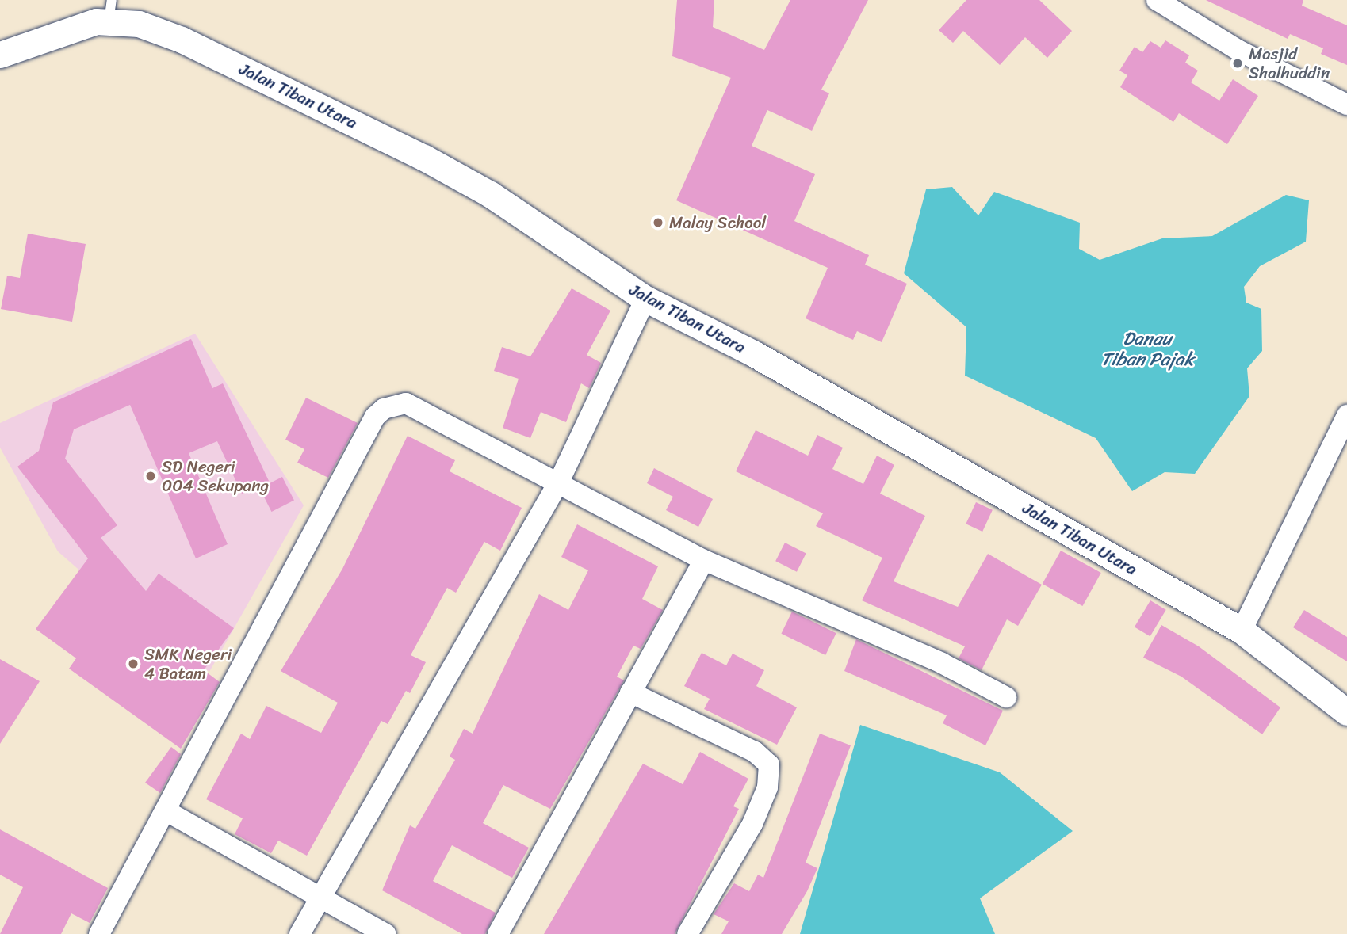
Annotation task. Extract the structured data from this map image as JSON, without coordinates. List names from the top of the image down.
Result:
{
  "streets": {
    "street": ["Jalan Tiban Utara"]
  },
  "water": ["Danau Tiban Pajak"],
  "places": [
    "Masjid Shalhuddin",
    "Malay School",
    "SD Negeri 004 Sekupang",
    "SMK Negeri 4 Batam"
  ]
}
